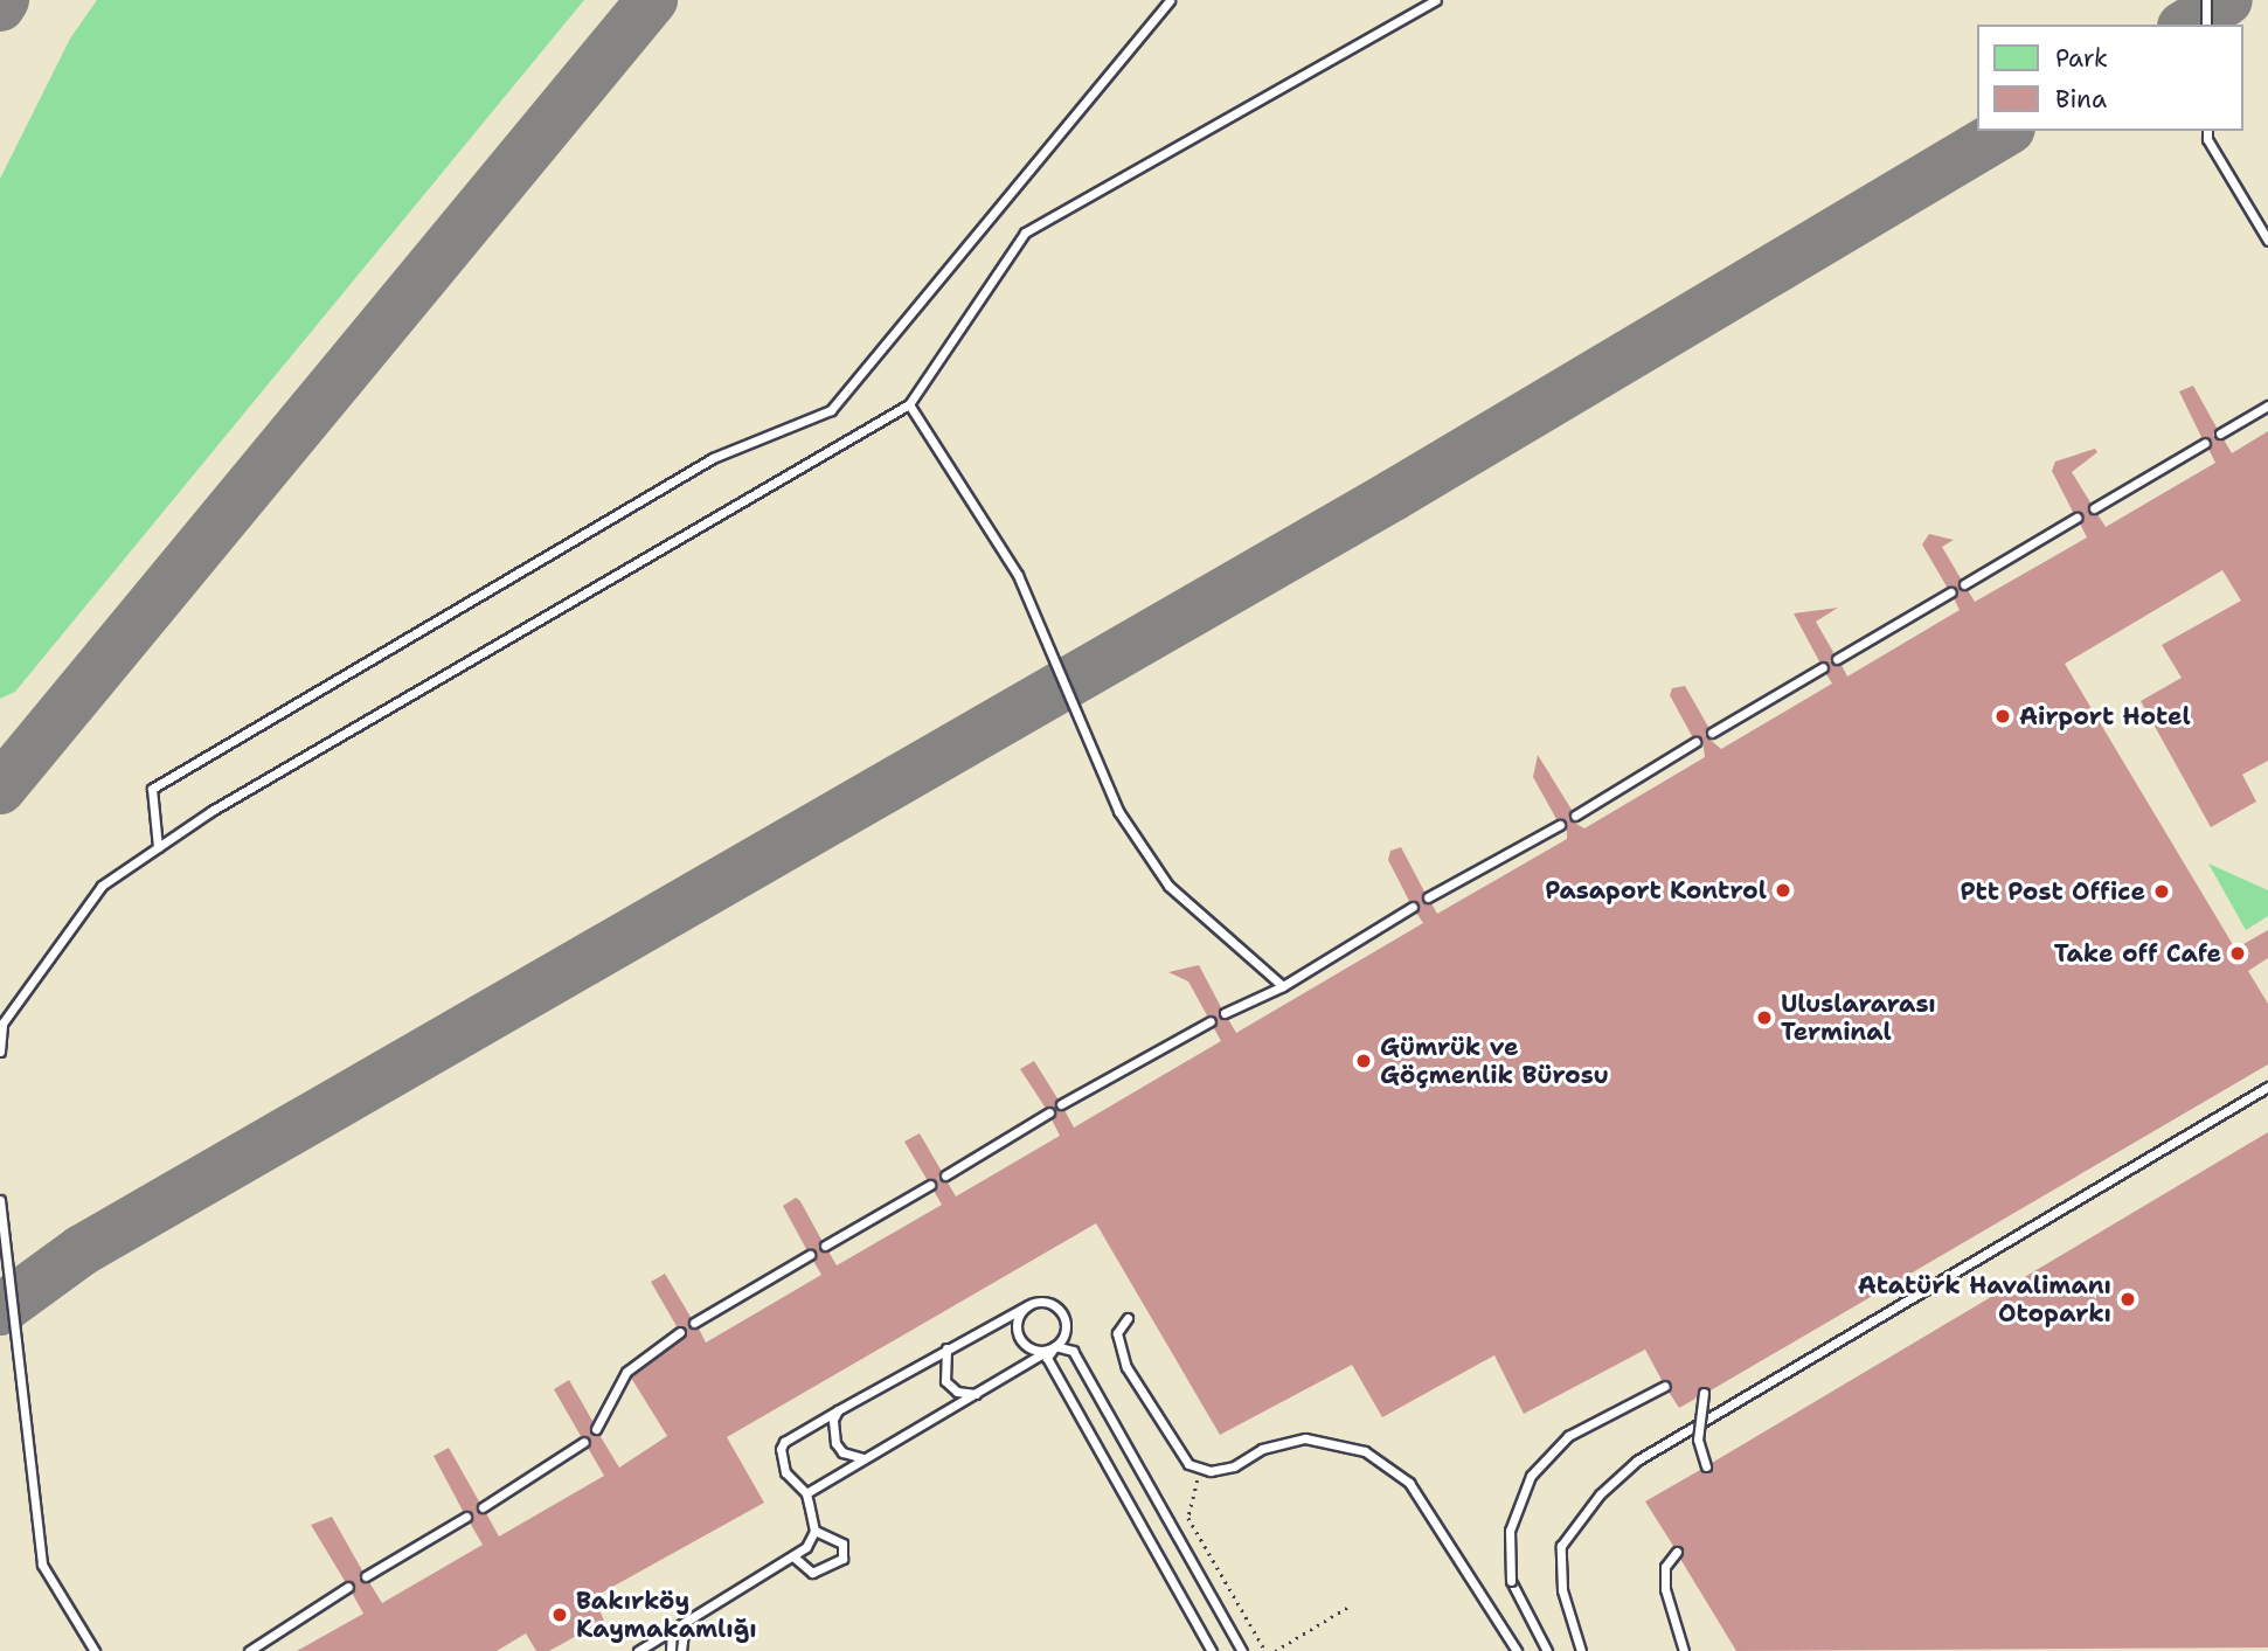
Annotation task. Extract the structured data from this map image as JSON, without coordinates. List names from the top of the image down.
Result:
{
  "places": [
    "Airport Hotel",
    "Pasaport Kontrol",
    "Ptt Post Office",
    "Take off Cafe",
    "Uluslararası Terminal",
    "Gümrük ve Göçmenlik Bürosu",
    "Atatürk Havalimanı Otoparkı",
    "Bakırköy Kaymakamlığı"
  ],
  "legend": ["Park", "Bina"]
}
